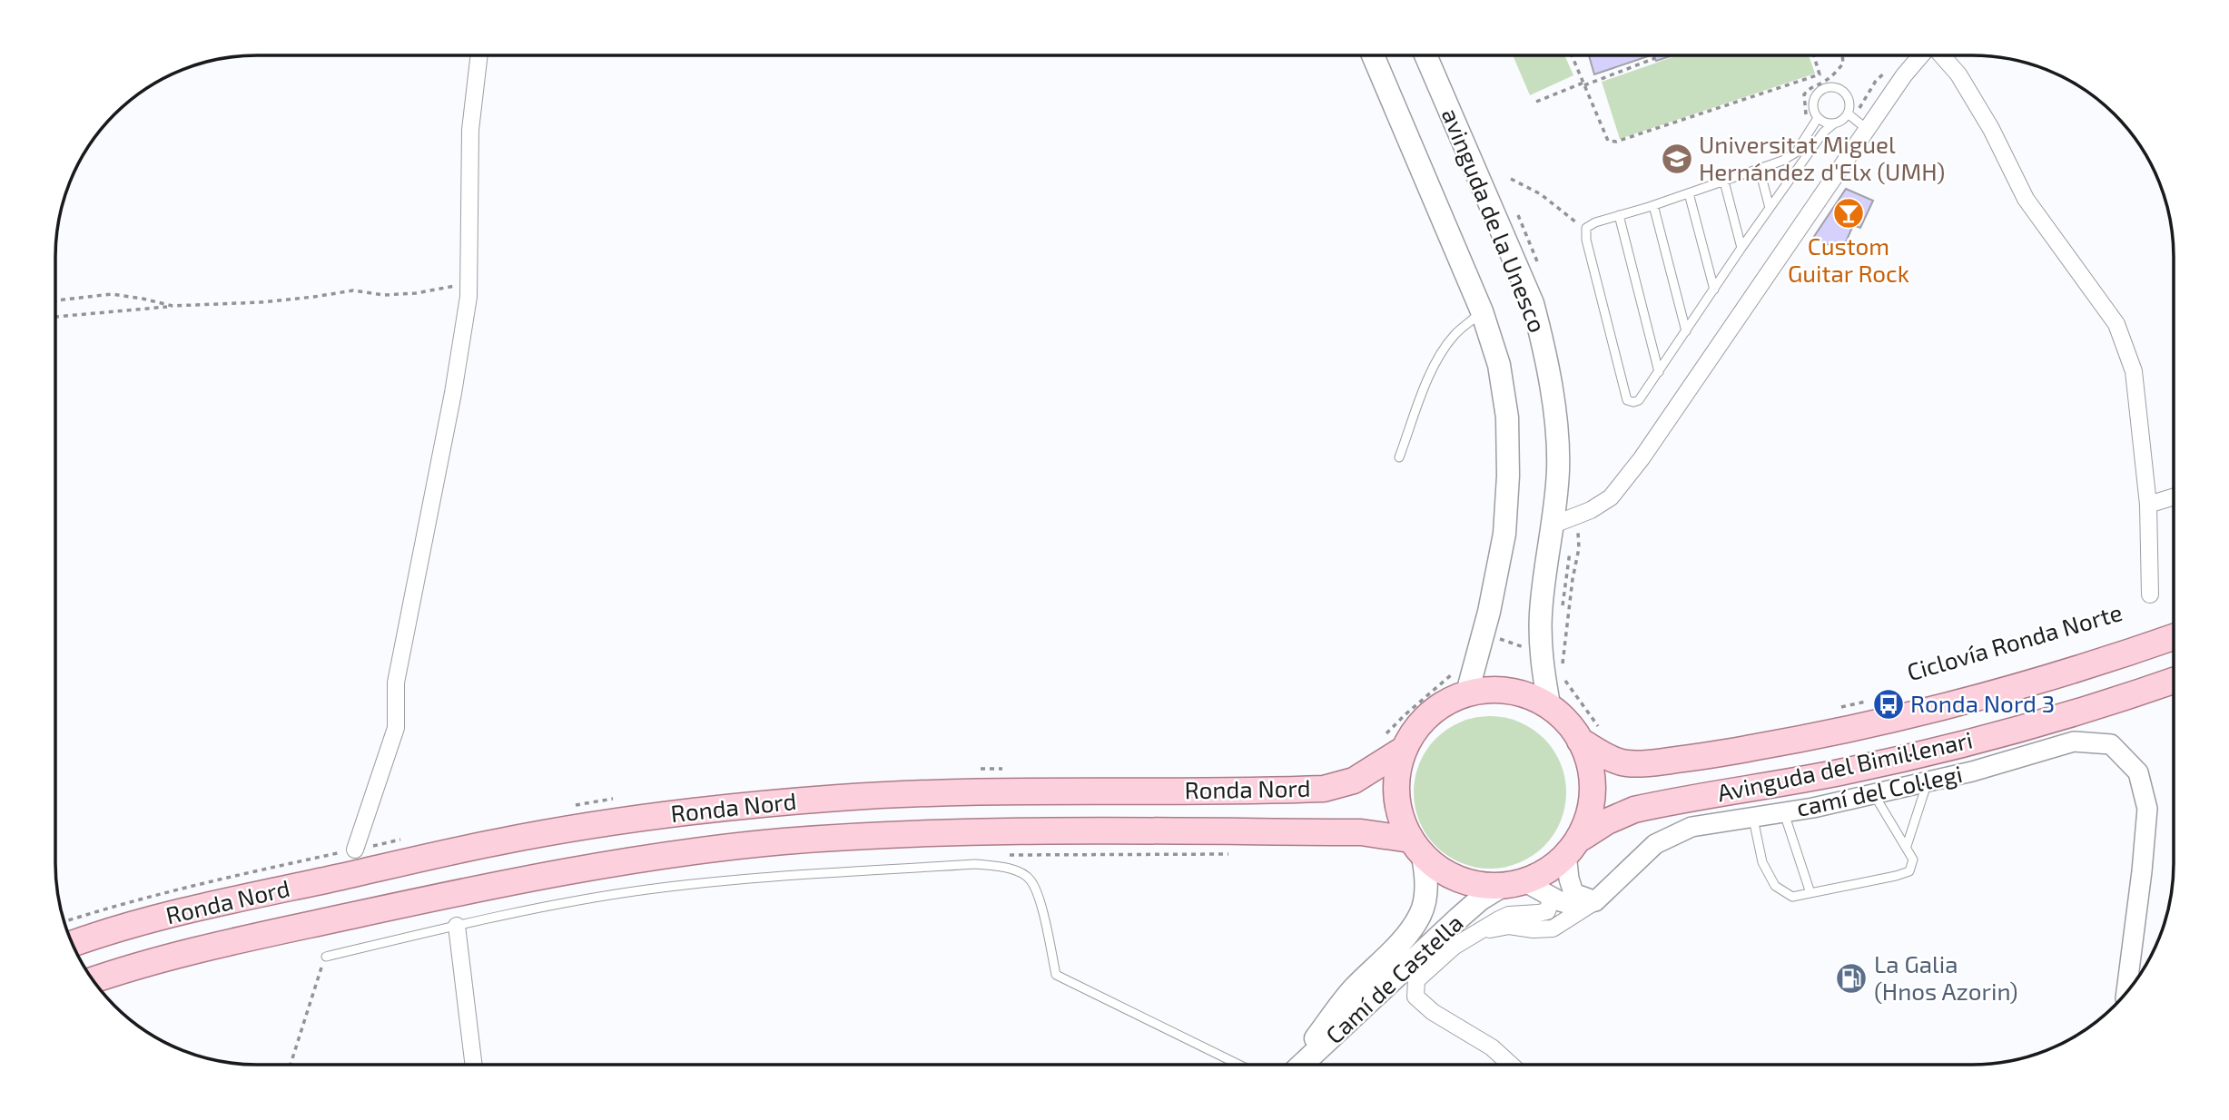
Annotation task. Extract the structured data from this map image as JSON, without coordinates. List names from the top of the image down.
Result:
{
  "streets": {
    "main road": [
      "avinguda de la Unesco",
      "Avinguda del Bimil·lenari",
      "Ronda Nord",
      "Camí de Castella"
    ],
    "street": ["camí del Col·legi"]
  },
  "crossings": [
    ["avinguda de la Unesco", "Avinguda del Bimil·lenari"],
    ["avinguda de la Unesco", "Ronda Nord"],
    ["avinguda de la Unesco", "Camí de Castella"],
    ["Avinguda del Bimil·lenari", "Ronda Nord"],
    ["Avinguda del Bimil·lenari", "Camí de Castella"],
    ["Ronda Nord", "Camí de Castella"]
  ],
  "places": {
    "school or university": ["Universitat Miguel Hernández d'Elx (UMH)"],
    "bar": ["Custom Guitar Rock"],
    "bus stop": ["Ronda Nord 3"],
    "fuel station": ["La Galia (Hnos Azorin)"]
  }
}
